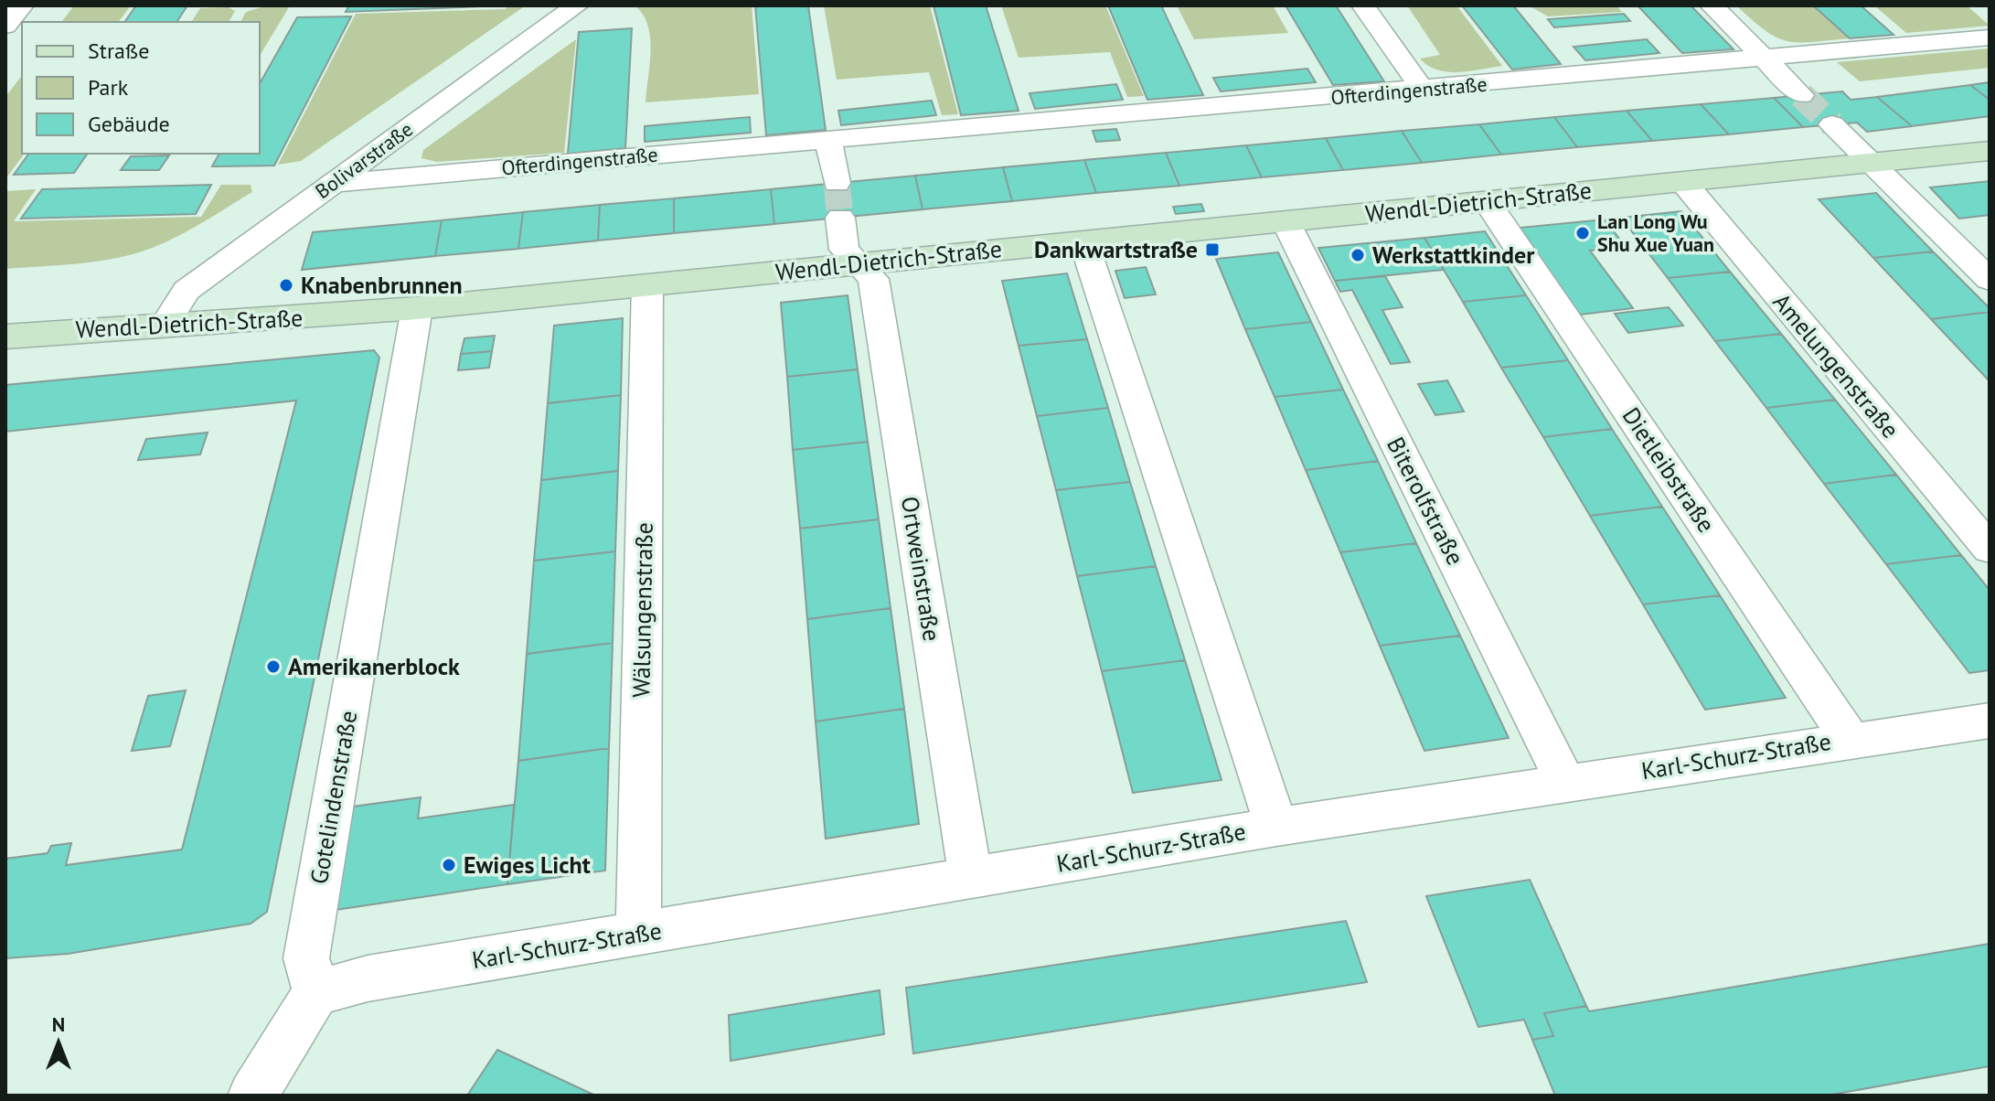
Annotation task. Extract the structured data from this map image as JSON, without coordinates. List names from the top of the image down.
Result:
{
  "streets": {
    "street": [
      "Ofterdingenstraße",
      "Bolivarstraße",
      "Wendl-Dietrich-Straße",
      "Amelungenstraße",
      "Dietleibstraße",
      "Biterolfstraße",
      "Ortweinstraße",
      "Wälsungenstraße",
      "Karl-Schurz-Straße",
      "Gotelindenstraße"
    ]
  },
  "crossings": [
    ["Ofterdingenstraße", "Bolivarstraße"],
    ["Bolivarstraße", "Wendl-Dietrich-Straße"],
    ["Wendl-Dietrich-Straße", "Amelungenstraße"],
    ["Wendl-Dietrich-Straße", "Dietleibstraße"],
    ["Wendl-Dietrich-Straße", "Biterolfstraße"],
    ["Wendl-Dietrich-Straße", "Ortweinstraße"],
    ["Wendl-Dietrich-Straße", "Wälsungenstraße"],
    ["Wendl-Dietrich-Straße", "Gotelindenstraße"],
    ["Dietleibstraße", "Karl-Schurz-Straße"],
    ["Biterolfstraße", "Karl-Schurz-Straße"],
    ["Ortweinstraße", "Karl-Schurz-Straße"],
    ["Wälsungenstraße", "Karl-Schurz-Straße"],
    ["Karl-Schurz-Straße", "Gotelindenstraße"]
  ],
  "places": {
    "other": [
      "Lan Long Wu Shu Xue Yuan",
      "Werkstattkinder",
      "Knabenbrunnen",
      "Amerikanerblock",
      "Ewiges Licht"
    ],
    "transit": ["Dankwartstraße"]
  },
  "legend": ["Straße", "Park", "Gebäude"],
  "north": "top"
}
